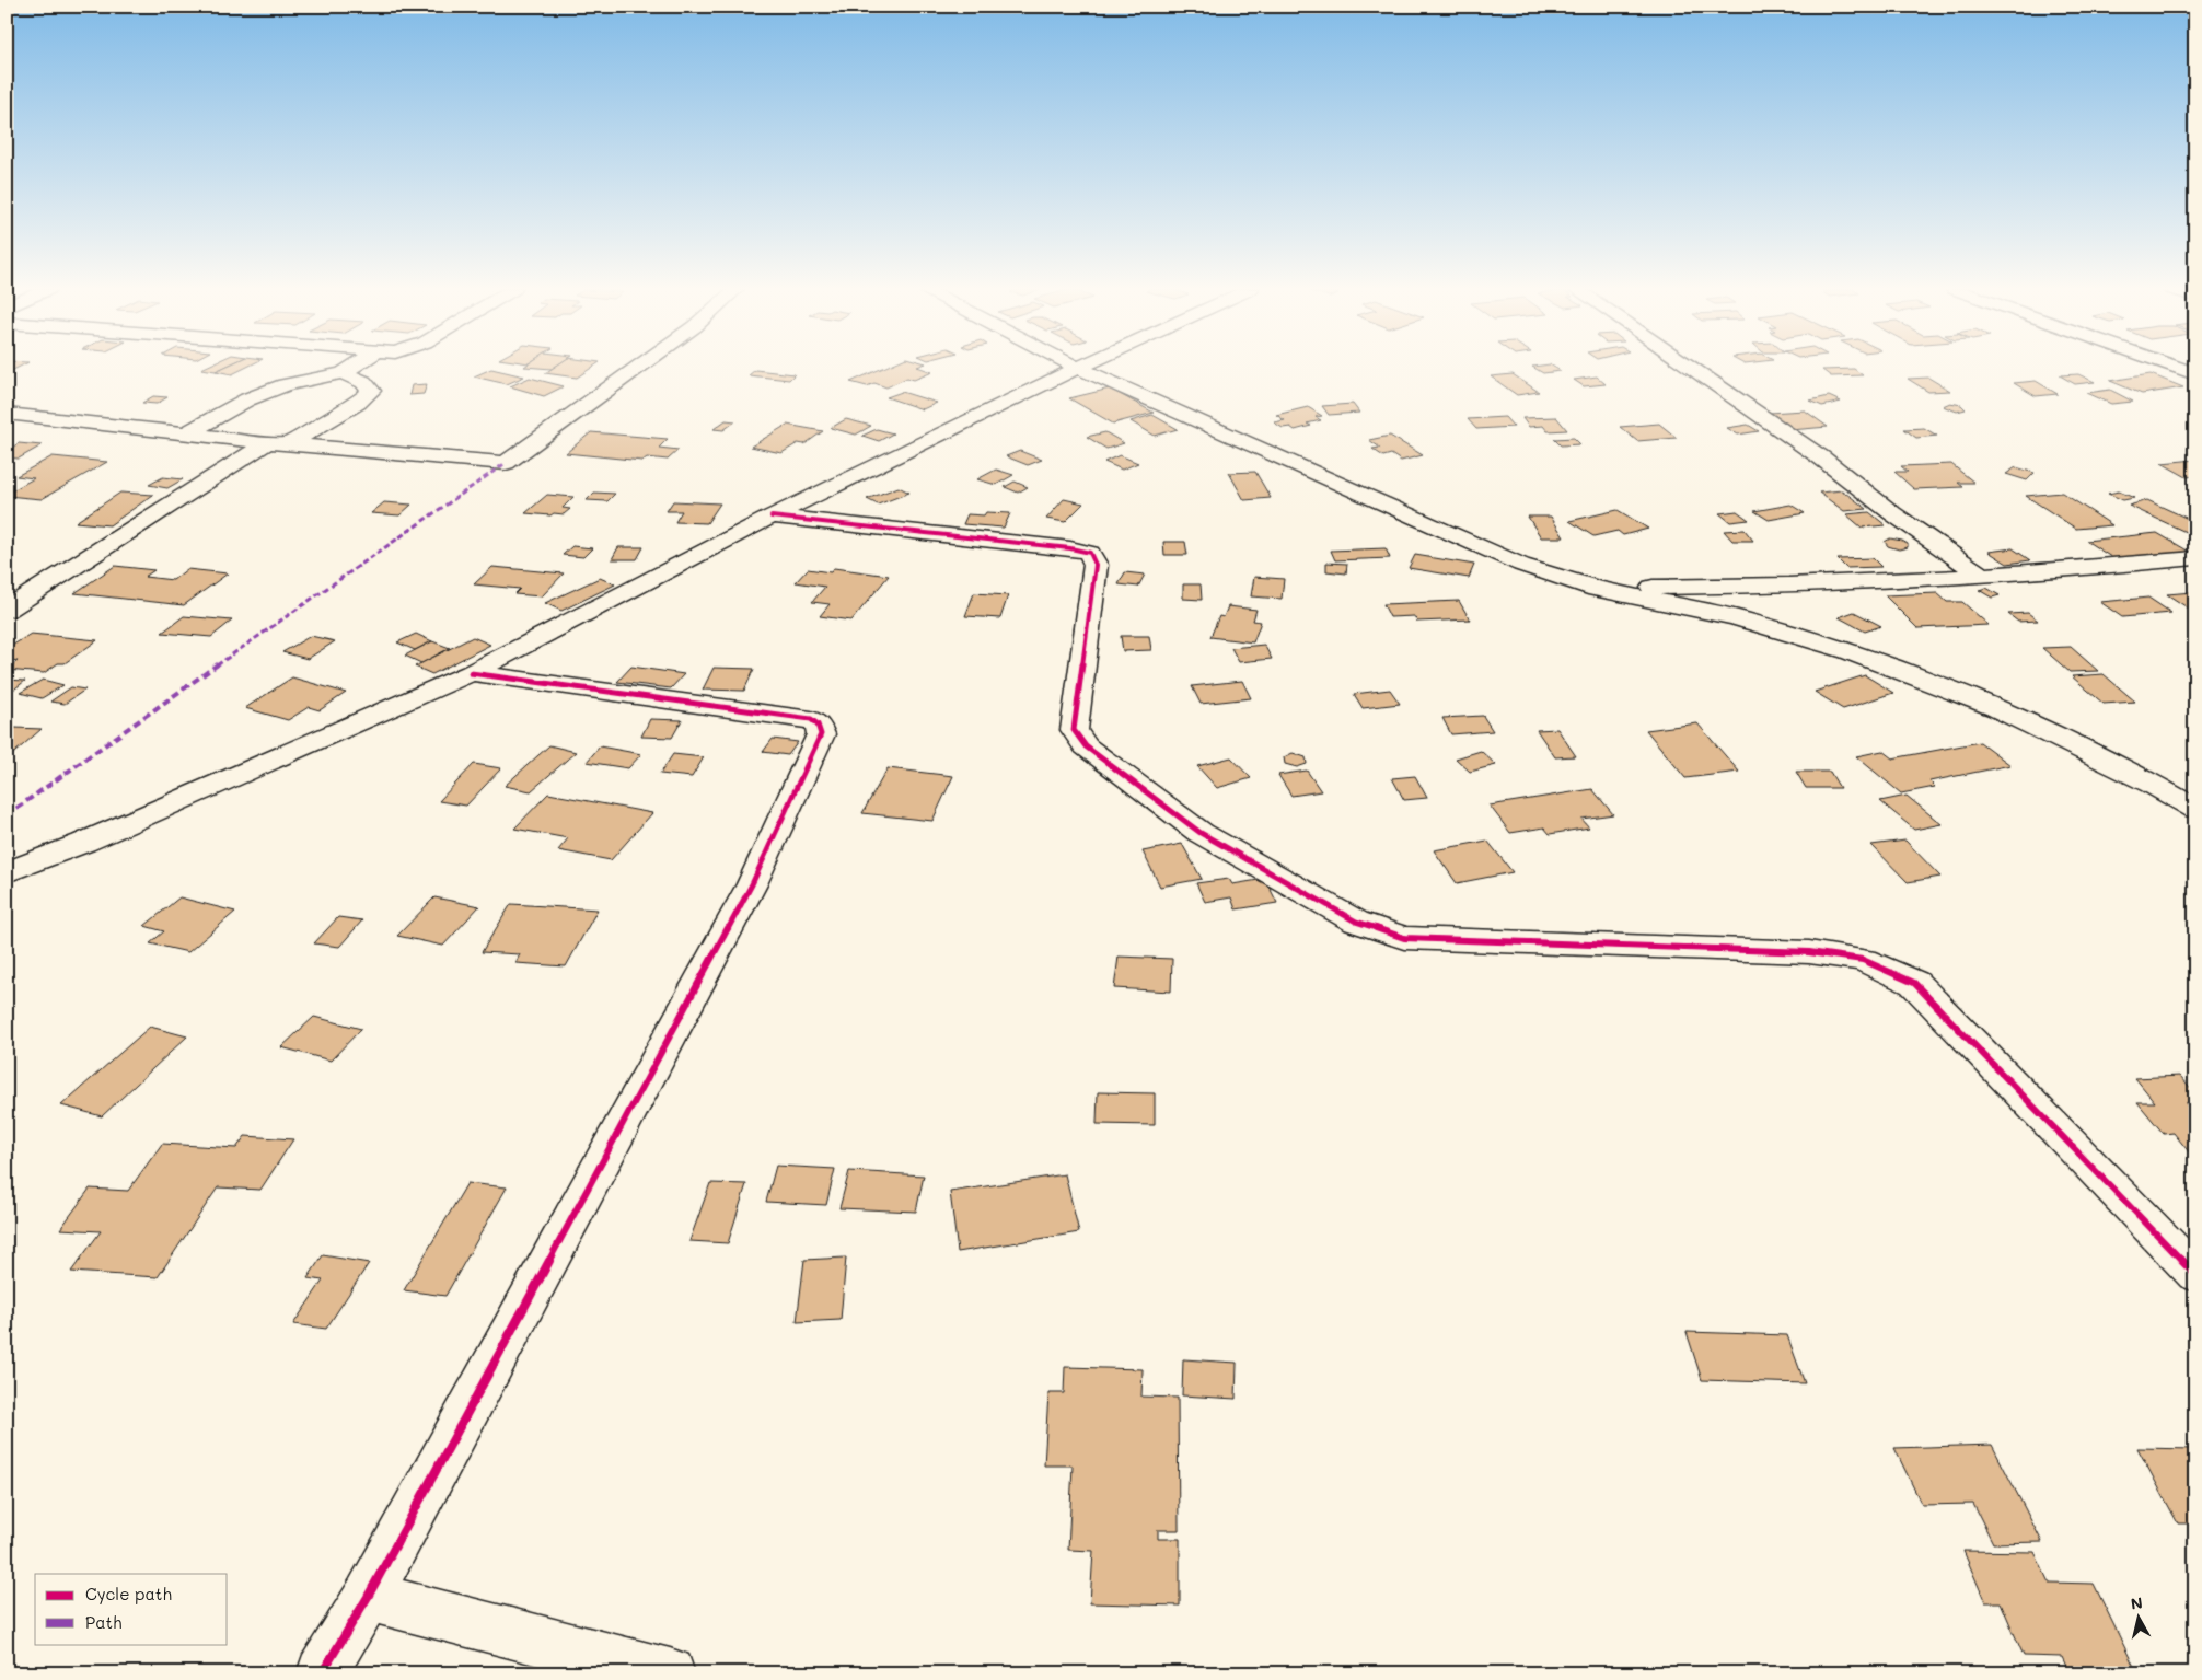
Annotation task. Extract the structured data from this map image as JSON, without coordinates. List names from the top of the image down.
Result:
{
  "legend": ["Cycle path", "Path"],
  "north": "top"
}
